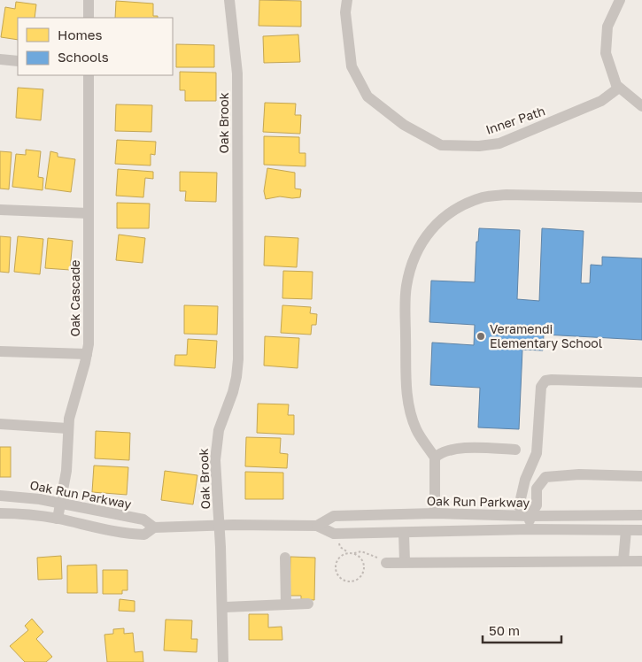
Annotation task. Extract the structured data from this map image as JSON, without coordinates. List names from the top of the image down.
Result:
{
  "streets": {
    "street": [
      "Inner Path",
      "Oak Brook",
      "Oak Cascade",
      "Oak Run Parkway"
    ]
  },
  "crossings": [
    ["Oak Brook", "Oak Run Parkway"],
    ["Oak Cascade", "Oak Run Parkway"]
  ],
  "places": ["Veramendi Elementary School"],
  "legend": ["Homes", "Schools"],
  "scale_bar": "50 m"
}
